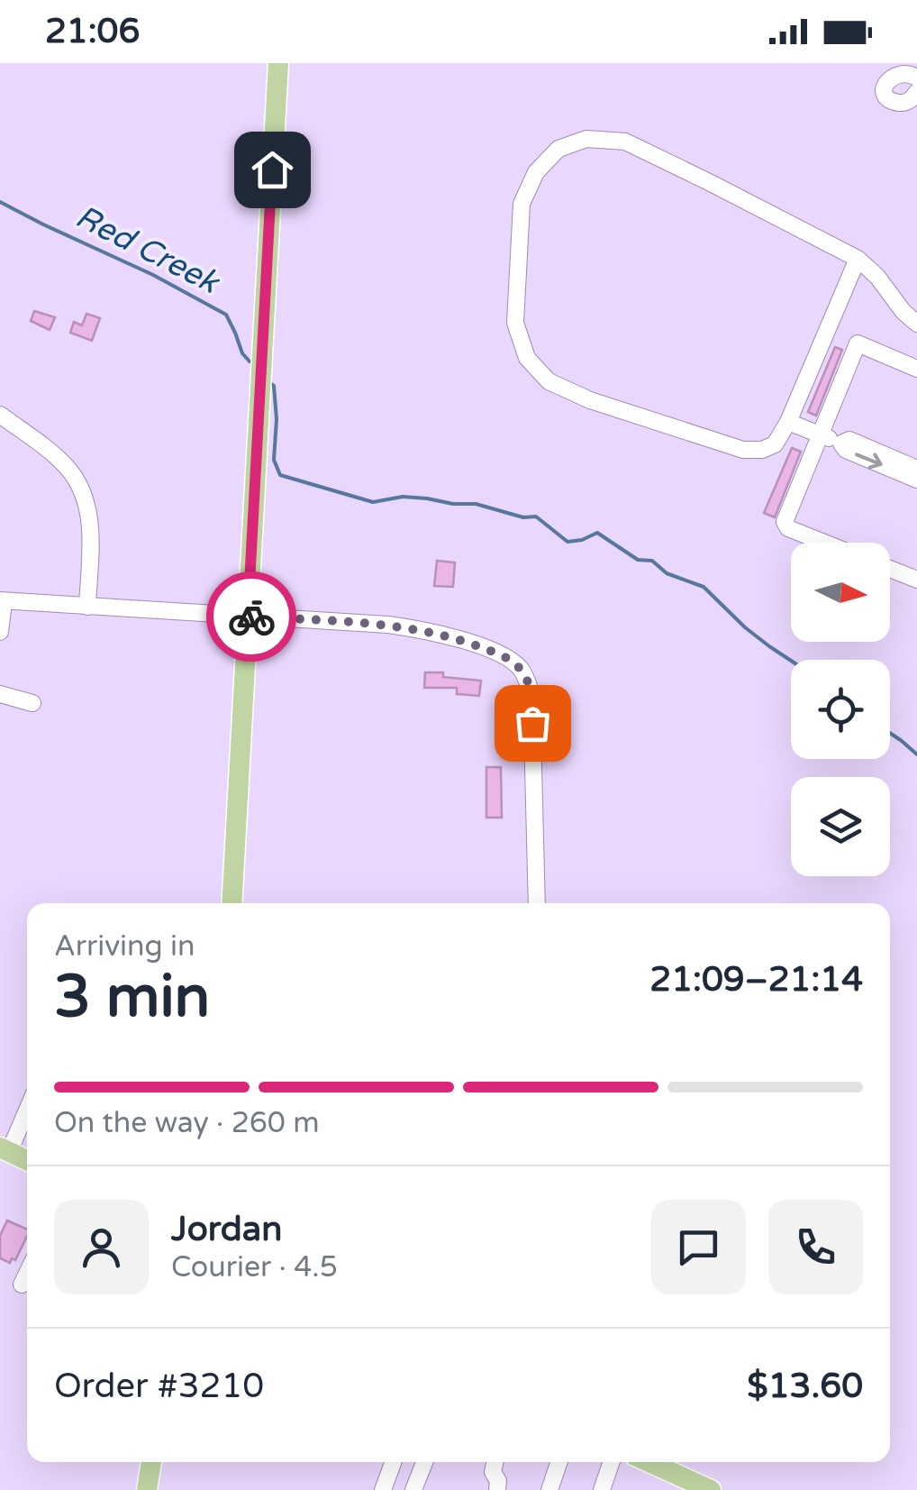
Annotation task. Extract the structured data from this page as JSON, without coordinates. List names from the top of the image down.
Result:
{
  "water": ["Red Creek"],
  "north": "right",
  "page": {
    "status": "21:06",
    "heading": ["3 min", "Arriving in", "21:09–21:14"],
    "panel": [
      "Jordan",
      "Courier · 4.5",
      "Order #3210",
      "$13.60"
    ],
    "bar": "On the way · 260 m"
  }
}
